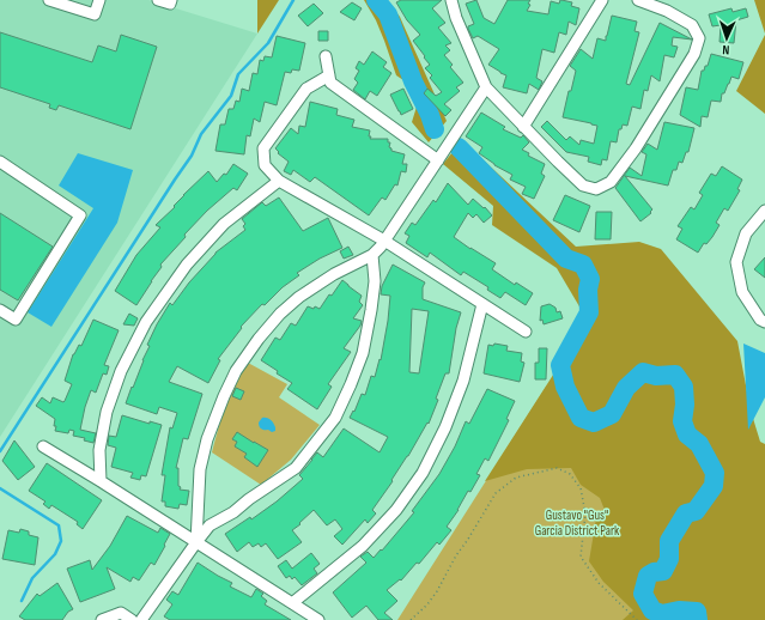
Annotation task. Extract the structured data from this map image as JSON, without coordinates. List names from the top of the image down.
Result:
{
  "parks": ["Gustavo \"Gus\" Garcia District Park"],
  "north": "bottom"
}
